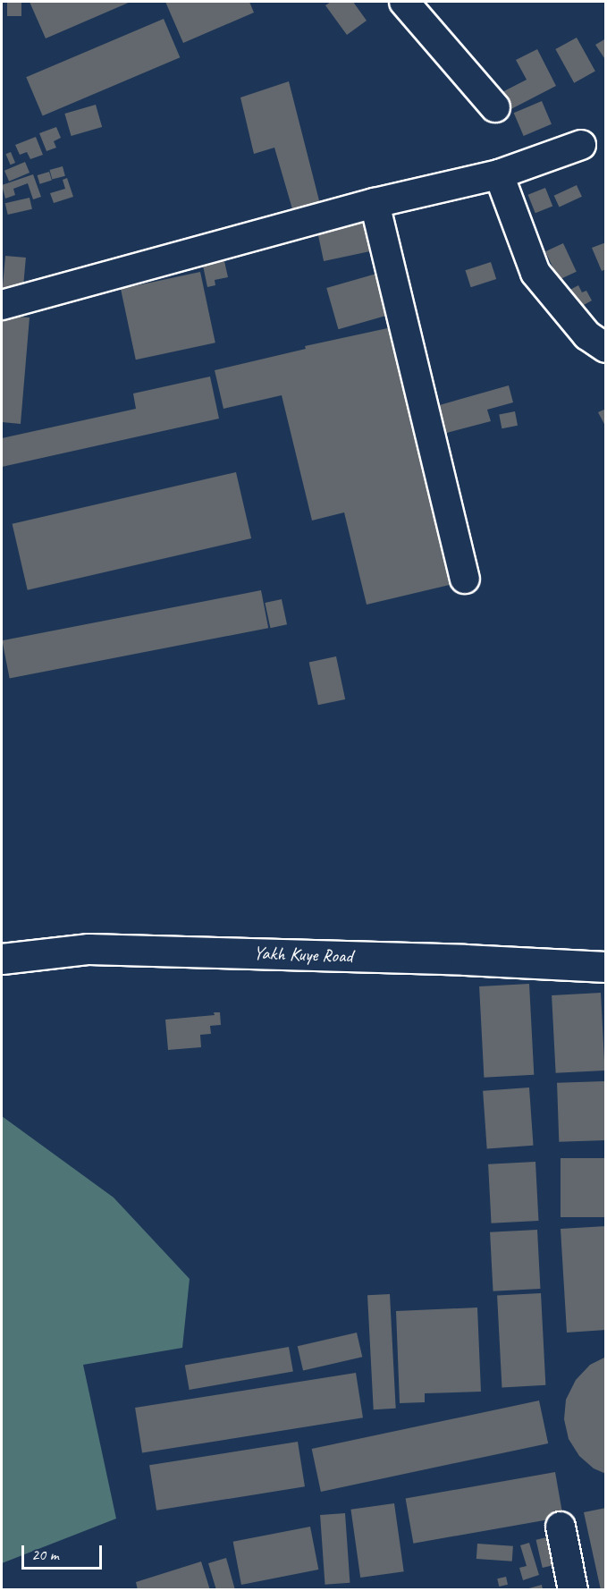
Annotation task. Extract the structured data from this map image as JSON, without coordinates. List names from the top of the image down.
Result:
{
  "streets": {
    "main road": ["Yakh Kuye Road"]
  },
  "scale_bar": "20 m"
}
